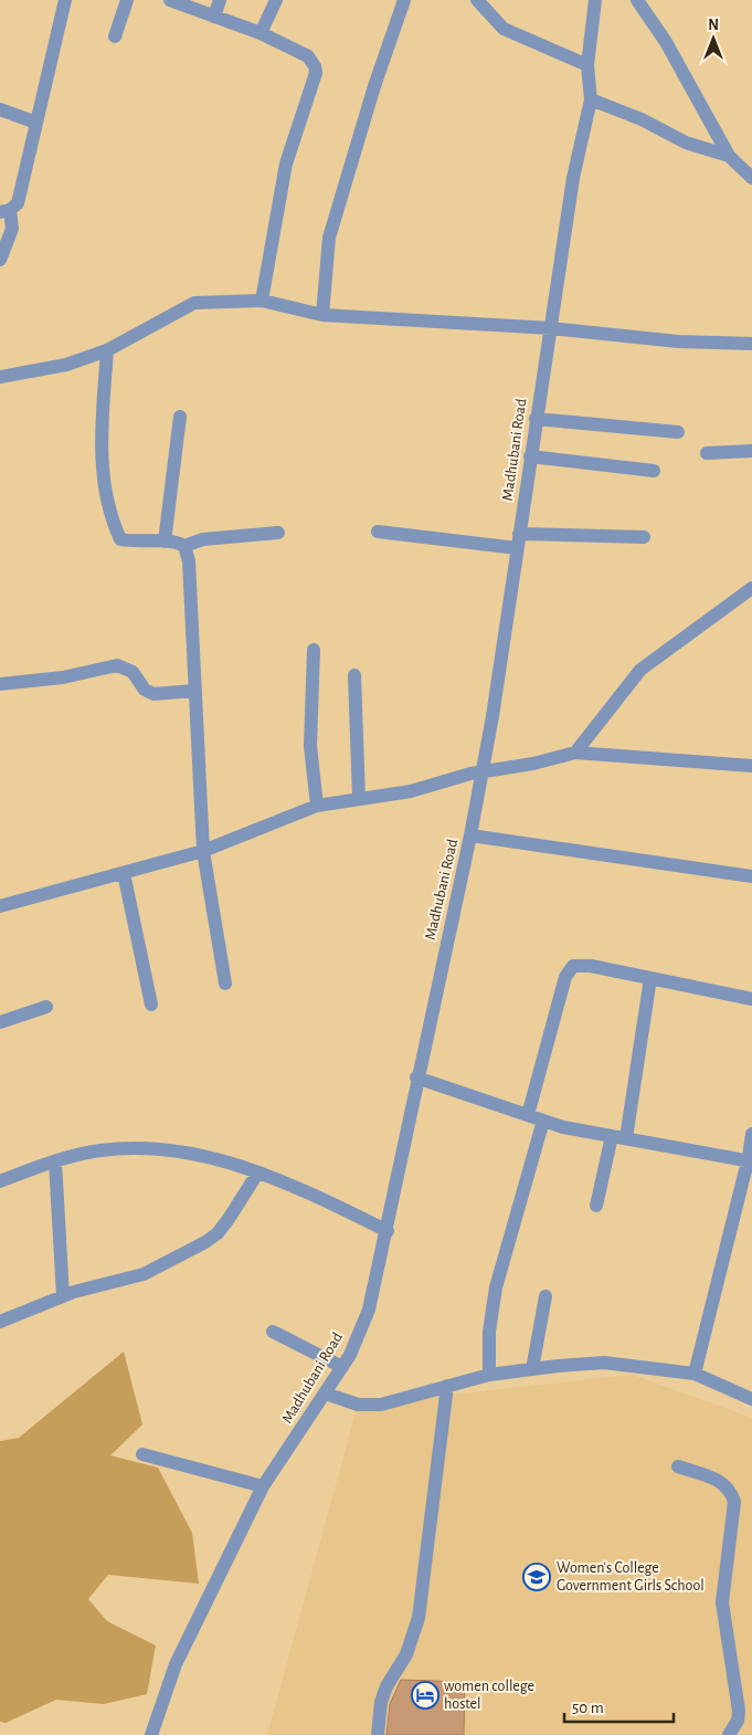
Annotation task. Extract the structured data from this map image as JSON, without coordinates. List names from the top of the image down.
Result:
{
  "streets": {
    "street": ["Madhubani Road"]
  },
  "places": {
    "school or university": ["Women's College Government Girls School"],
    "hotel": ["women college hostel"]
  },
  "scale_bar": "50 m",
  "north": "top"
}
